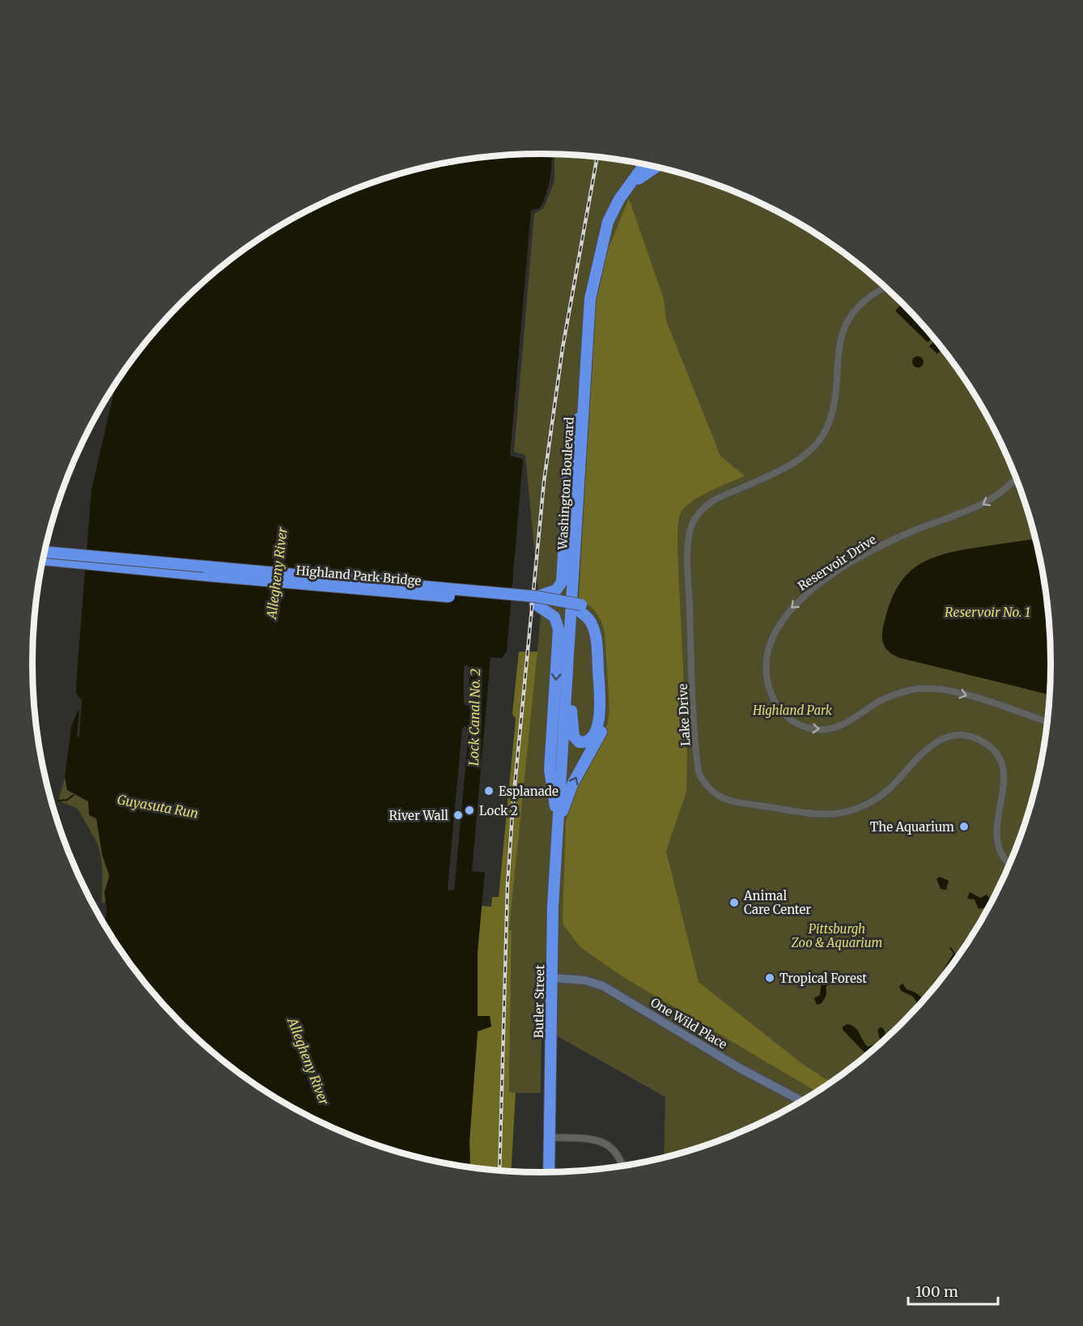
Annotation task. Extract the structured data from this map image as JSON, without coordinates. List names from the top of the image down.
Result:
{
  "streets": {
    "highway": ["Washington Boulevard", "Highland Park Bridge", "Butler Street"],
    "main road": ["One Wild Place"],
    "street": ["Reservoir Drive", "Lake Drive"]
  },
  "crossings": [
    ["Washington Boulevard", "Butler Street"],
    ["Butler Street", "One Wild Place"]
  ],
  "water": [
    "Allegheny River",
    "Reservoir No. 1",
    "Lock Canal No. 2",
    "Guyasuta Run"
  ],
  "parks": ["Highland Park", "Pittsburgh Zoo & Aquarium"],
  "places": [
    "Esplanade",
    "Lock 2",
    "River Wall",
    "The Aquarium",
    "Animal Care Center",
    "Tropical Forest"
  ],
  "scale_bar": "100 m"
}
